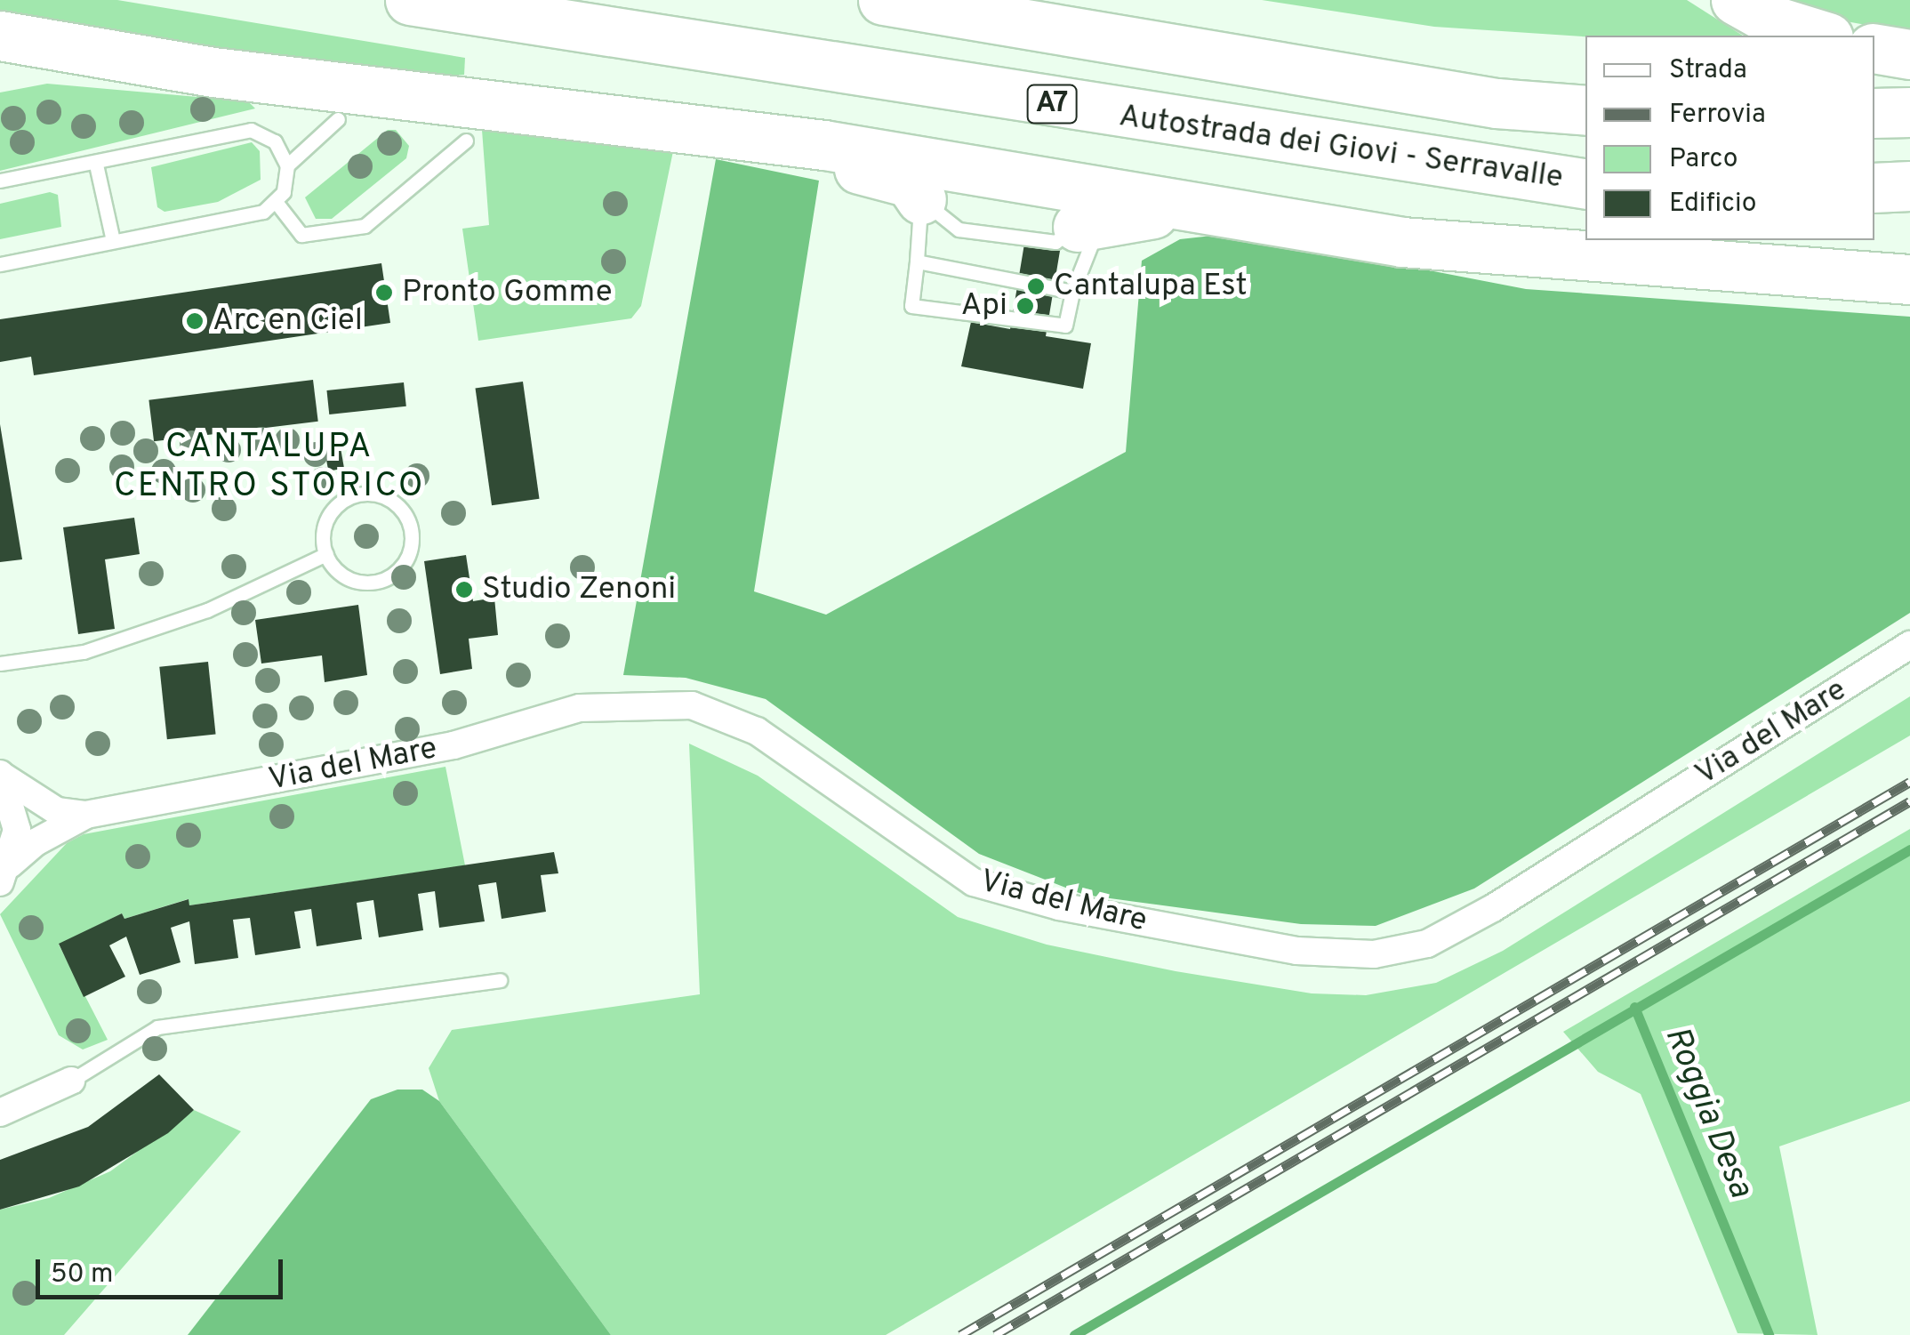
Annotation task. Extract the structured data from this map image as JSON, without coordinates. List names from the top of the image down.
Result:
{
  "streets": {
    "highway": ["A7", "Autostrada dei Giovi - Serravalle"],
    "street": ["Via del Mare"]
  },
  "districts": ["CANTALUPA CENTRO STORICO"],
  "water": ["Roggia Desa"],
  "places": [
    "Cantalupa Est",
    "Pronto Gomme",
    "Api",
    "Arc en Ciel",
    "Studio Zenoni"
  ],
  "legend": [
    "Strada",
    "Ferrovia",
    "Parco",
    "Edificio"
  ],
  "scale_bar": "50 m"
}
